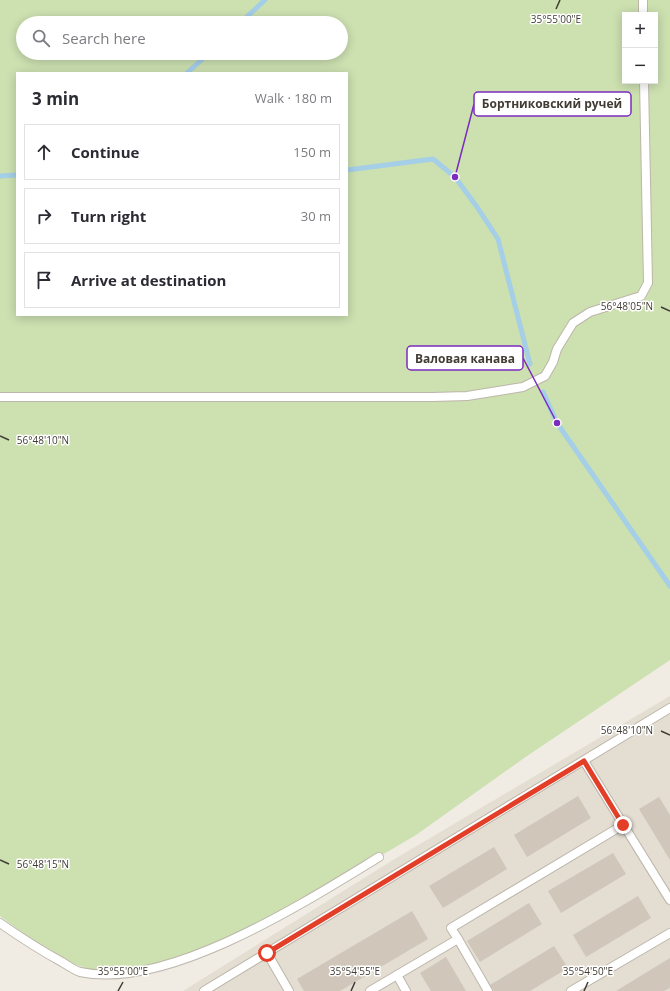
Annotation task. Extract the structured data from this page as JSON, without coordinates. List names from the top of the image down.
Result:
{
  "places": ["Бортниковский ручей", "Валовая канава"],
  "page": {
    "map_buttons": ["+", "−"],
    "search": "Search here",
    "heading": ["3 min", "Walk · 180 m"],
    "list": [
      ["Continue", "150 m"],
      ["Turn right", "30 m"],
      "Arrive at destination"
    ]
  },
  "coordinates": [
    "35°55'00\"E",
    "56°48'05\"N",
    "56°48'10\"N",
    "56°48'15\"N",
    "35°54'55\"E",
    "35°54'50\"E"
  ]
}
